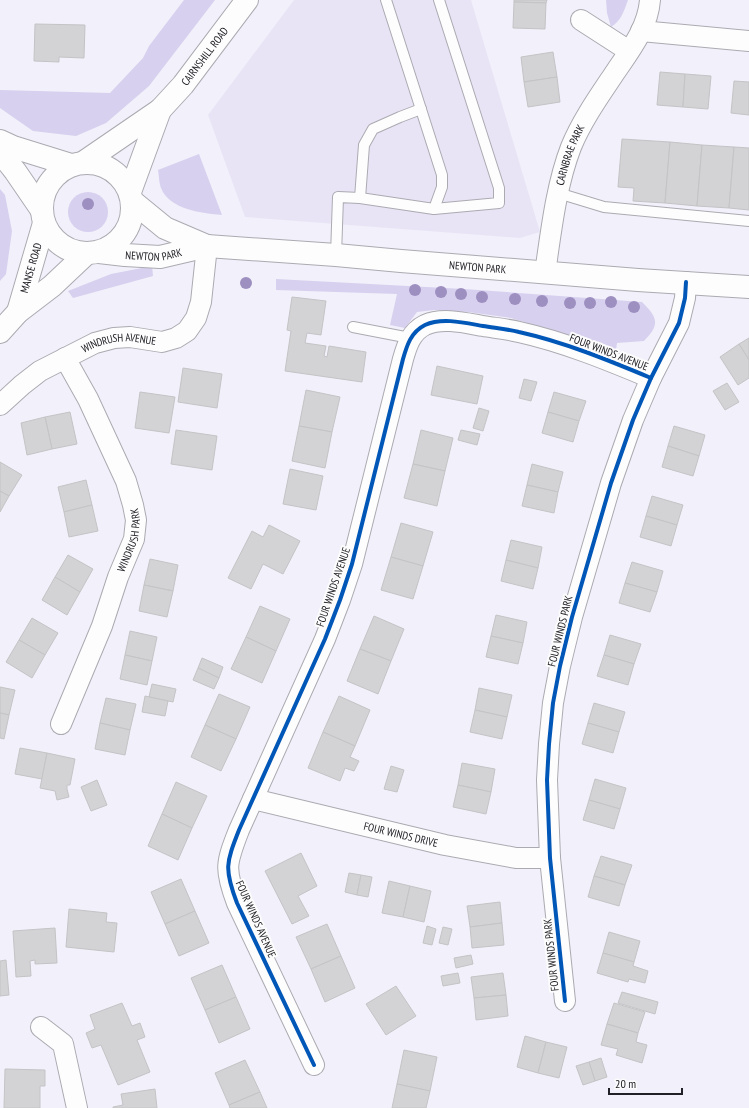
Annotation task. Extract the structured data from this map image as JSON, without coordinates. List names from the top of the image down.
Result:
{
  "streets": {
    "street": [
      "CAIRNSHILL ROAD",
      "CARNBRAE PARK",
      "NEWTON PARK",
      "MANSE ROAD",
      "WINDRUSH AVENUE",
      "FOUR WINDS AVENUE",
      "WINDRUSH PARK",
      "FOUR WINDS PARK",
      "FOUR WINDS DRIVE"
    ]
  },
  "crossings": [
    ["CAIRNSHILL ROAD", "NEWTON PARK"],
    ["CAIRNSHILL ROAD", "MANSE ROAD"],
    ["CARNBRAE PARK", "NEWTON PARK"],
    ["NEWTON PARK", "MANSE ROAD"],
    ["NEWTON PARK", "WINDRUSH AVENUE"],
    ["NEWTON PARK", "FOUR WINDS PARK"],
    ["WINDRUSH AVENUE", "WINDRUSH PARK"],
    ["FOUR WINDS AVENUE", "FOUR WINDS PARK"],
    ["FOUR WINDS AVENUE", "FOUR WINDS DRIVE"],
    ["FOUR WINDS PARK", "FOUR WINDS DRIVE"]
  ],
  "scale_bar": "20 m"
}
